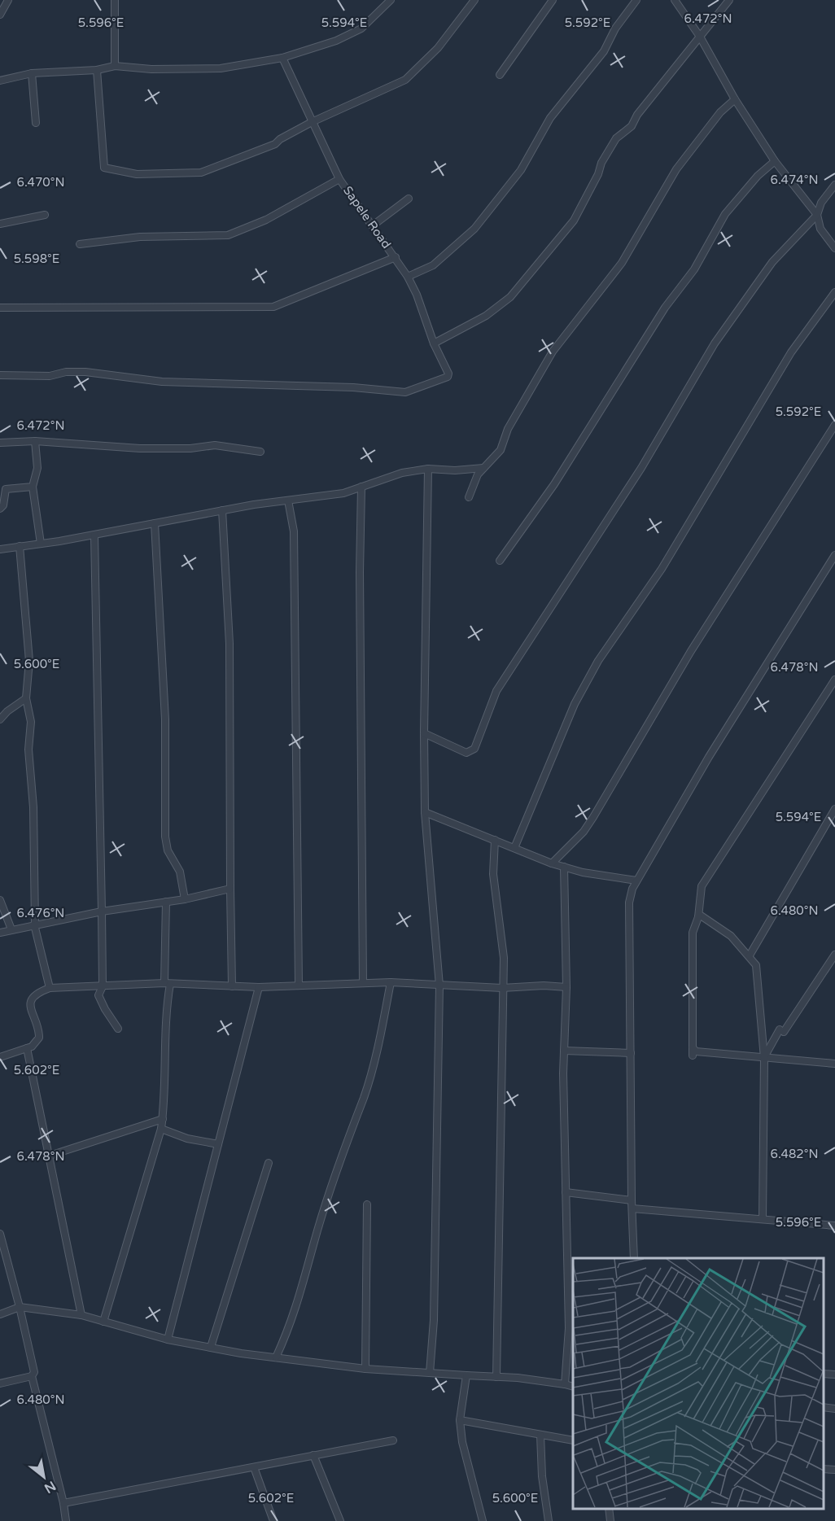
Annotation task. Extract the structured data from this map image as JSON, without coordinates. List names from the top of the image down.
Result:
{
  "streets": {
    "street": ["Sapele Road"]
  },
  "north": "bottom right",
  "coordinates": [
    "6.472°N",
    "5.596°E",
    "5.594°E",
    "5.592°E",
    "6.474°N",
    "6.470°N",
    "5.598°E",
    "5.600°E",
    "6.478°N",
    "6.480°N",
    "6.476°N",
    "5.602°E",
    "6.482°N"
  ]
}
